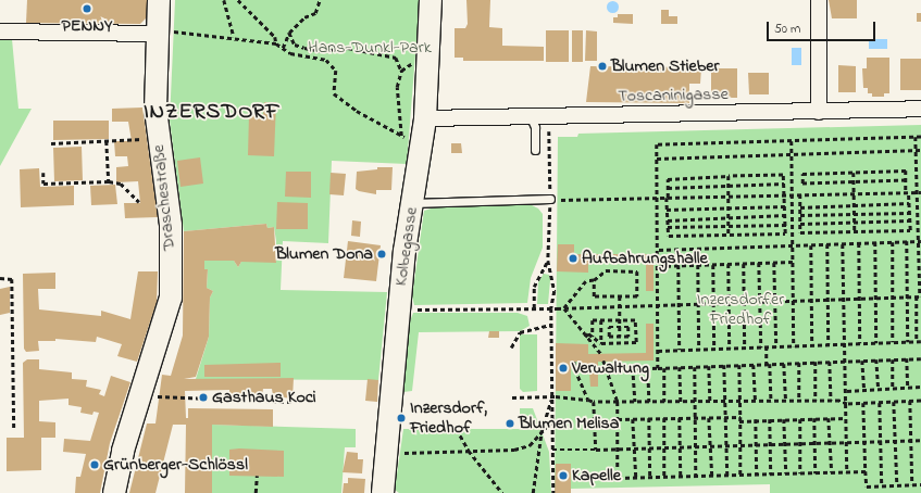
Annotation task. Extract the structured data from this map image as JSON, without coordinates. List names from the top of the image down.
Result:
{
  "streets": {
    "main road": ["Draschestraße", "Kolbegasse"],
    "street": ["Toscaninigasse"]
  },
  "crossings": [
    ["Toscaninigasse", "Kolbegasse"]
  ],
  "districts": ["INZERSDORF"],
  "parks": ["Hans-Dunkl-Park", "Inzersdorfer Friedhof"],
  "places": [
    "PENNY",
    "Blumen Stieber",
    "Blumen Dona",
    "Aufbahrungshalle",
    "Verwaltung",
    "Gasthaus Koci",
    "Inzersdorf, Friedhof",
    "Blumen Melisa",
    "Grünberger-Schlössl",
    "Kapelle"
  ],
  "scale_bar": "50 m"
}
